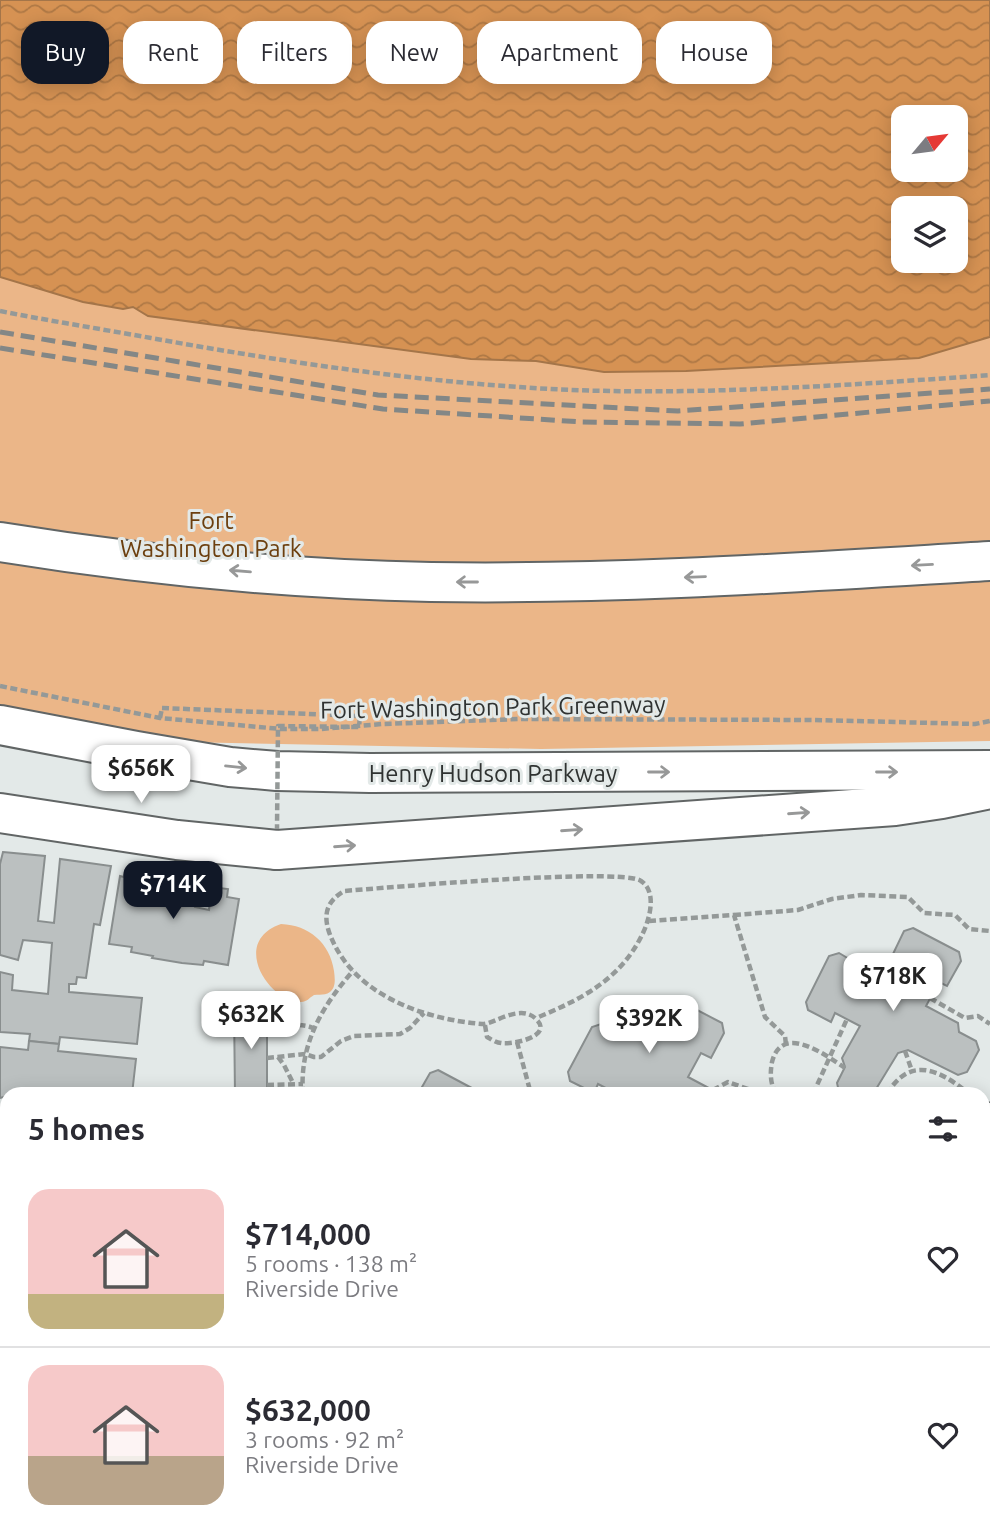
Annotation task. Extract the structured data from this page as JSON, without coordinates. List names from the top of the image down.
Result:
{
  "streets": {
    "main road": ["Henry Hudson Parkway"],
    "path": ["Fort Washington Park Greenway"]
  },
  "parks": ["Fort Washington Park"],
  "north": "top right",
  "page": {
    "chip": [
      "Buy",
      "Rent",
      "Filters",
      "New",
      "Apartment",
      "House"
    ],
    "price": [
      "$656K",
      "$714K",
      "$718K",
      "$632K",
      "$392K"
    ],
    "heading": "5 homes",
    "list": [
      {
        "name": "$714,000",
        "note": "5 rooms · 138 m² · Riverside Drive"
      },
      {
        "name": "$632,000",
        "note": "3 rooms · 92 m² · Riverside Drive"
      }
    ]
  }
}
